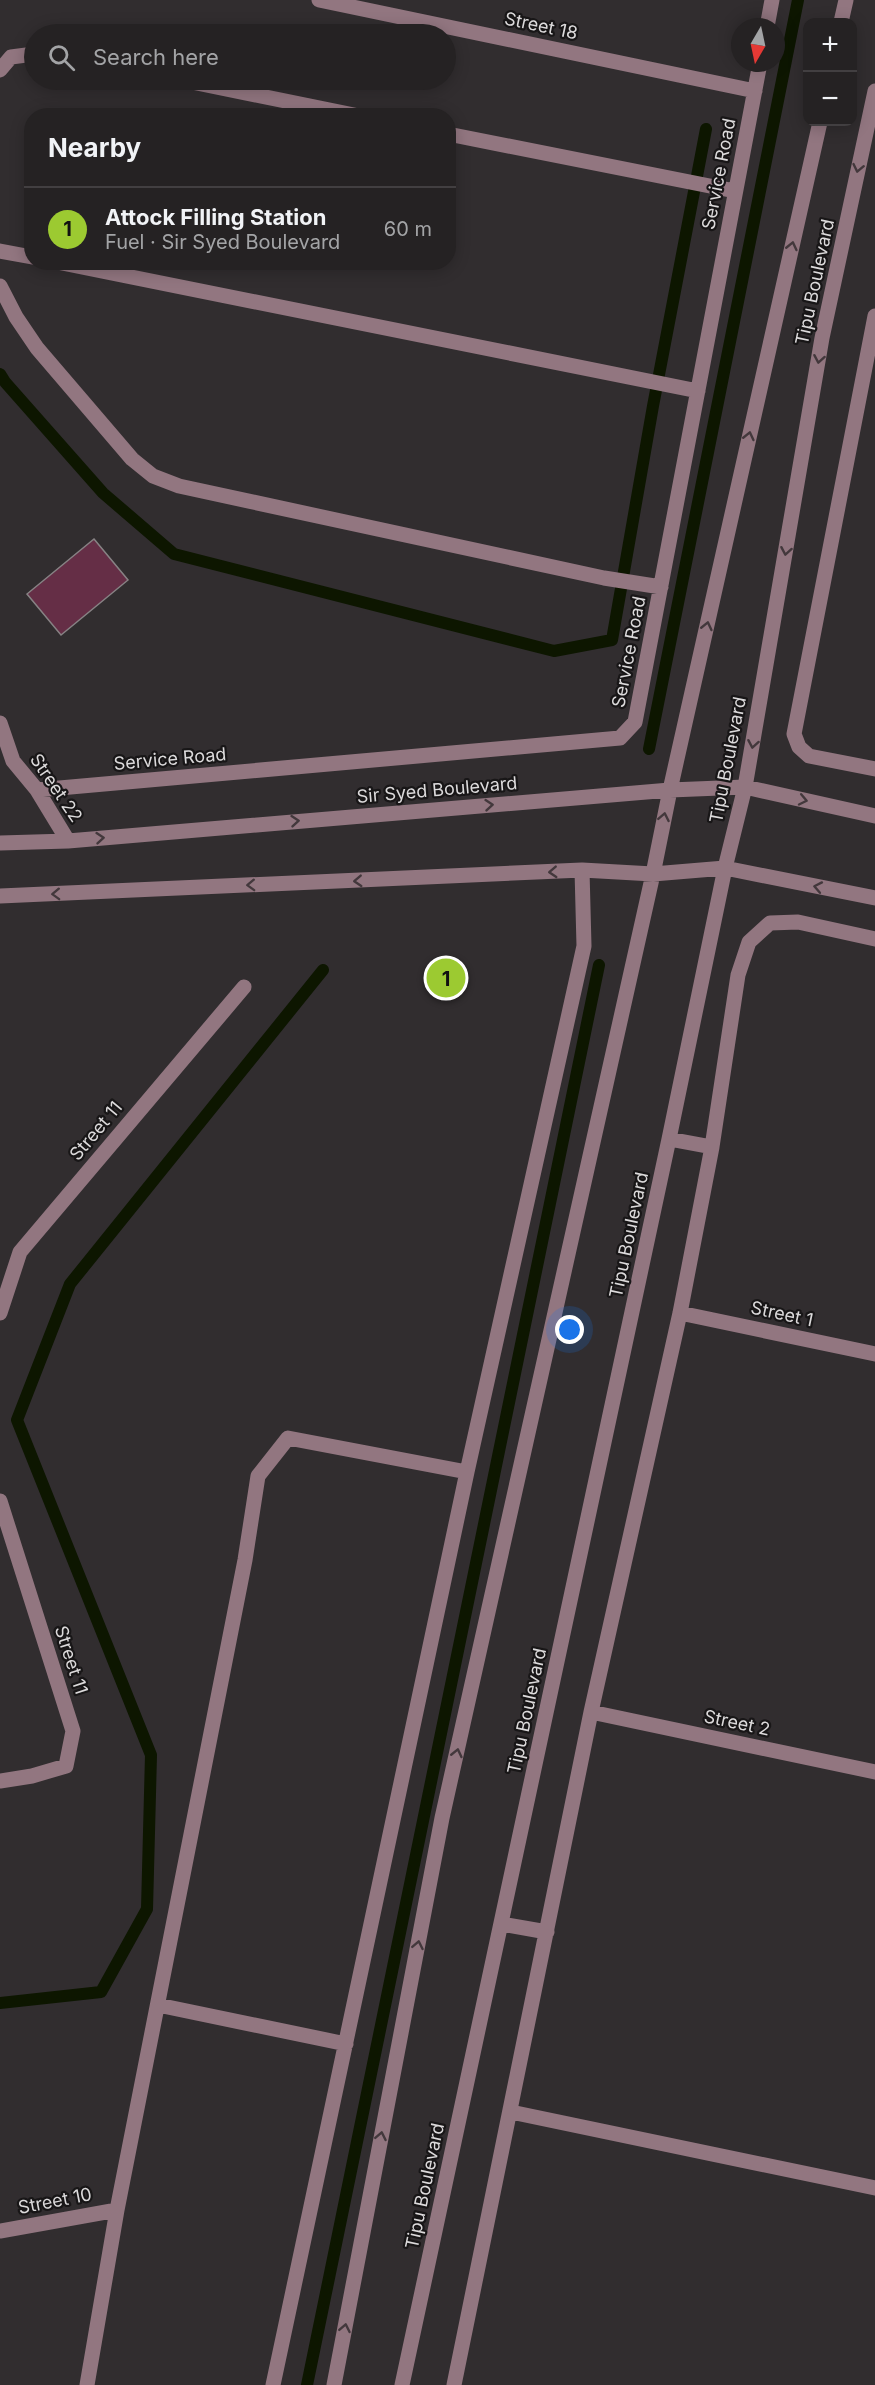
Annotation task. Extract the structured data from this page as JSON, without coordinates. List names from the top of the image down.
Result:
{
  "streets": {
    "street": [
      "Street 18",
      "Service Road",
      "Tipu Boulevard",
      "Street 22",
      "Sir Syed Boulevard",
      "Street 11",
      "Street 1",
      "Street 2",
      "Street 10"
    ]
  },
  "crossings": [
    ["Street 18", "Service Road"],
    ["Service Road", "Street 22"],
    ["Tipu Boulevard", "Sir Syed Boulevard"],
    ["Street 22", "Sir Syed Boulevard"]
  ],
  "north": "bottom",
  "page": {
    "map_buttons": ["+", "−"],
    "search": "Search here",
    "heading": "Nearby",
    "list": [
      {
        "mark": "1",
        "name": "Attock Filling Station",
        "note": "Fuel · Sir Syed Boulevard",
        "value": "60 m"
      }
    ],
    "pins": "1"
  }
}
